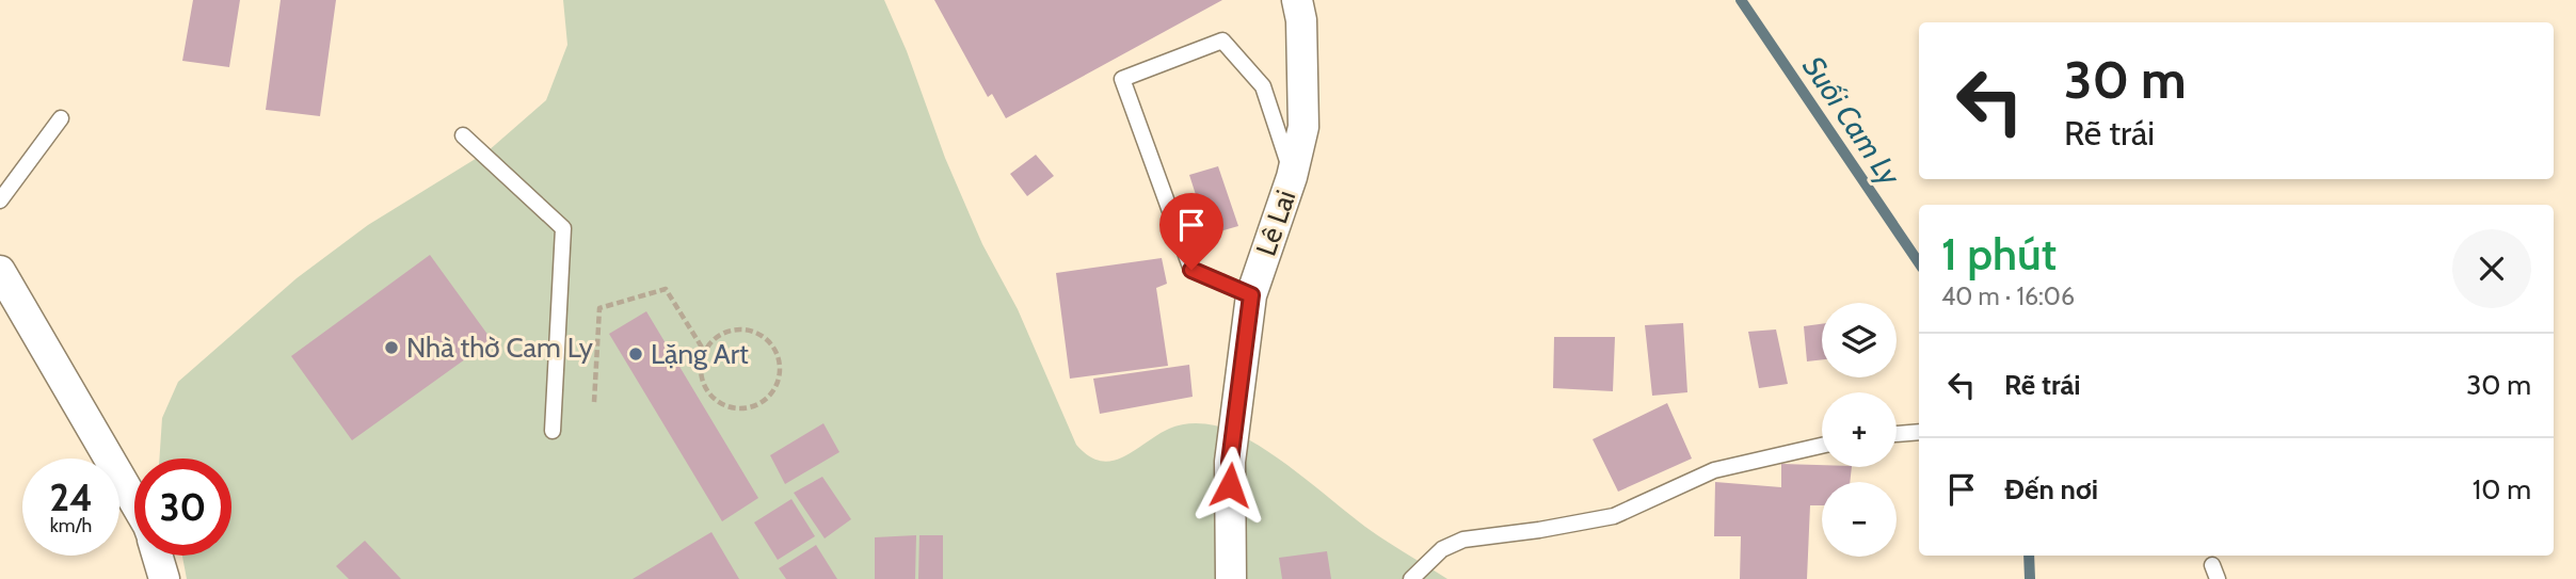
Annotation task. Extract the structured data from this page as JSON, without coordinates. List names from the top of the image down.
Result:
{
  "streets": {
    "street": ["Lê Lai"]
  },
  "water": ["Suối Cam Ly"],
  "places": ["Nhà thờ Cam Ly", "Lặng Art"],
  "page": {
    "turn": ["30 m", "Rẽ trái"],
    "heading": ["1 phút", "40 m · 16:06"],
    "map_buttons": ["+", "−"],
    "list": [
      {
        "name": "Rẽ trái",
        "value": "30 m"
      },
      {
        "name": "Đến nơi",
        "value": "10 m"
      }
    ],
    "speed": "24 km/h",
    "limit": "30"
  }
}
